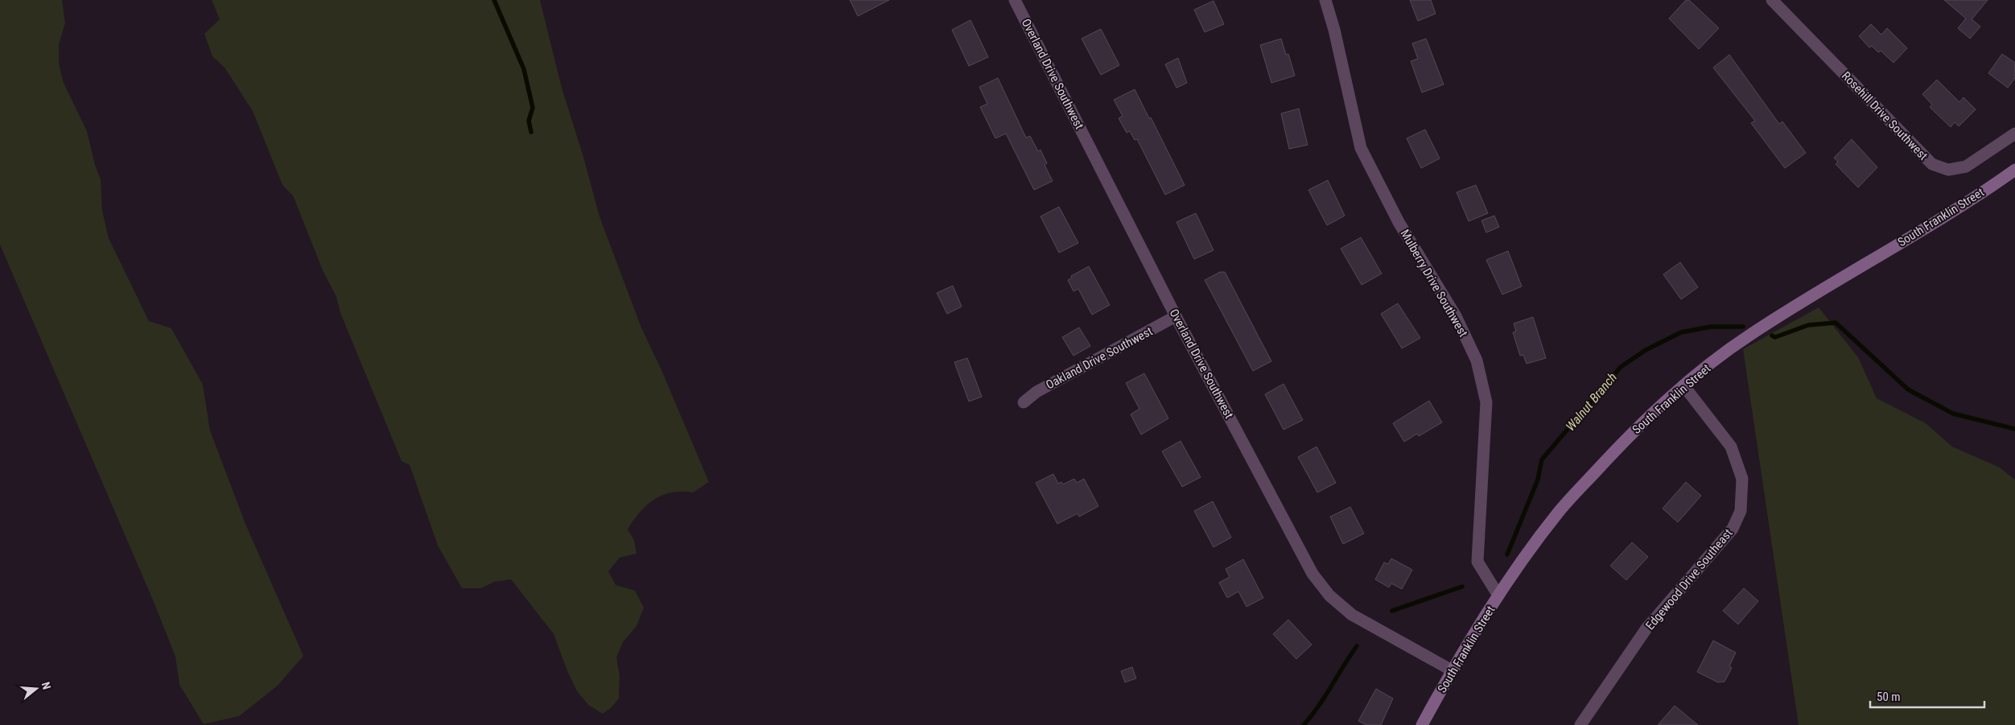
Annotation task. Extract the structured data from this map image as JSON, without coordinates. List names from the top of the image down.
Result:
{
  "streets": {
    "main road": ["South Franklin Street"],
    "street": [
      "Overland Drive Southwest",
      "Rosehill Drive Southwest",
      "Mulberry Drive Southwest",
      "Oakland Drive Southwest",
      "Edgewood Drive Southeast"
    ]
  },
  "crossings": [
    ["Overland Drive Southwest", "South Franklin Street"],
    ["Overland Drive Southwest", "Oakland Drive Southwest"],
    ["South Franklin Street", "Mulberry Drive Southwest"],
    ["South Franklin Street", "Edgewood Drive Southeast"]
  ],
  "water": ["Walnut Branch"],
  "scale_bar": "50 m",
  "north": "right"
}
